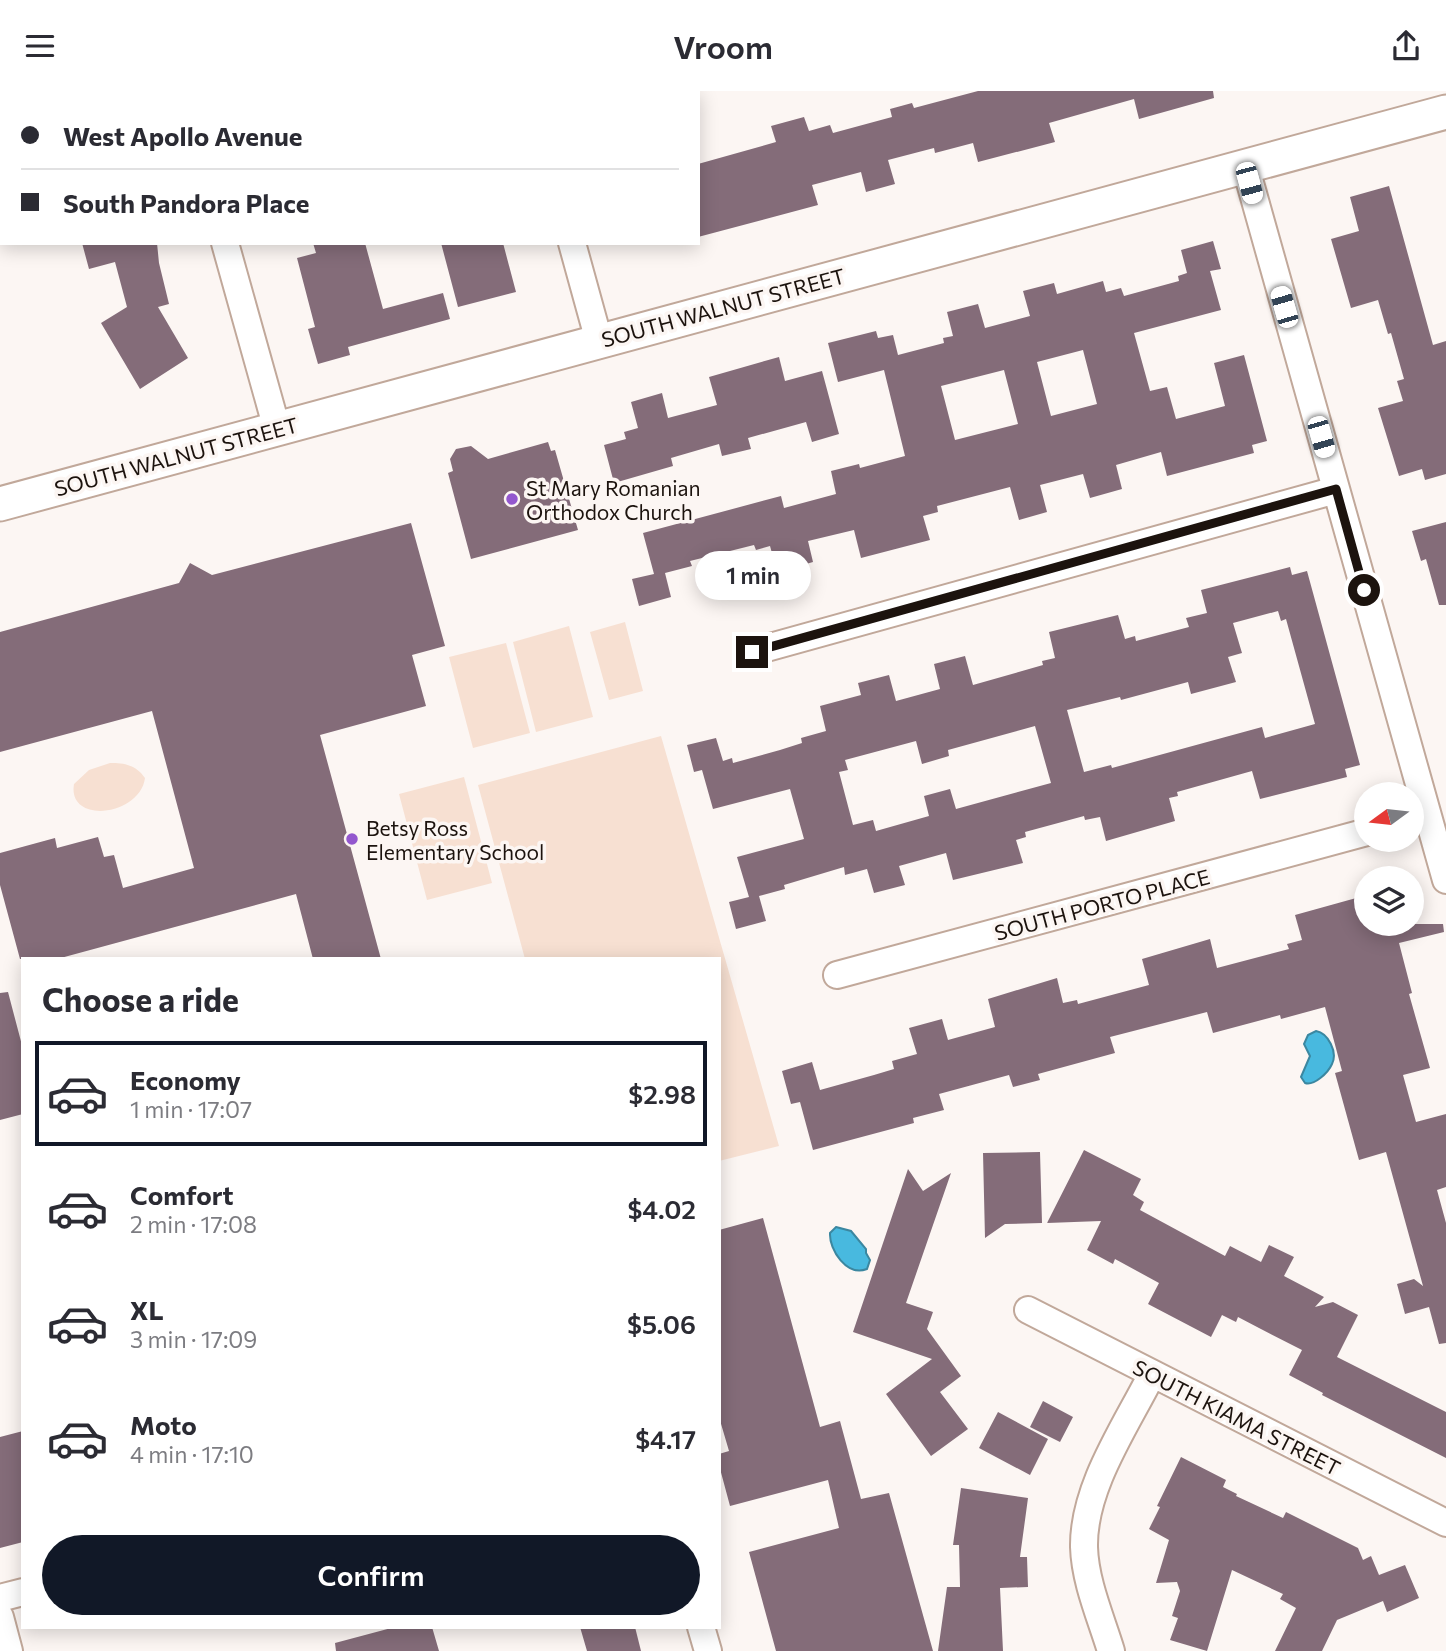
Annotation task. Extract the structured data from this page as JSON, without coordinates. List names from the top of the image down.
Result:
{
  "streets": {
    "street": ["SOUTH WALNUT STREET", "SOUTH PORTO PLACE", "SOUTH KIAMA STREET"]
  },
  "places": ["St Mary Romanian Orthodox Church", "Betsy Ross Elementary School"],
  "north": "left",
  "page": {
    "header": "Vroom",
    "banner": ["West Apollo Avenue", "South Pandora Place"],
    "bubble": "1 min",
    "heading": "Choose a ride",
    "list": [
      {
        "name": "Economy",
        "note": "1 min · 17:07",
        "value": "$2.98"
      },
      {
        "name": "Comfort",
        "note": "2 min · 17:08",
        "value": "$4.02"
      },
      {
        "name": "XL",
        "note": "3 min · 17:09",
        "value": "$5.06"
      },
      {
        "name": "Moto",
        "note": "4 min · 17:10",
        "value": "$4.17"
      }
    ],
    "buttons": "Confirm"
  }
}
